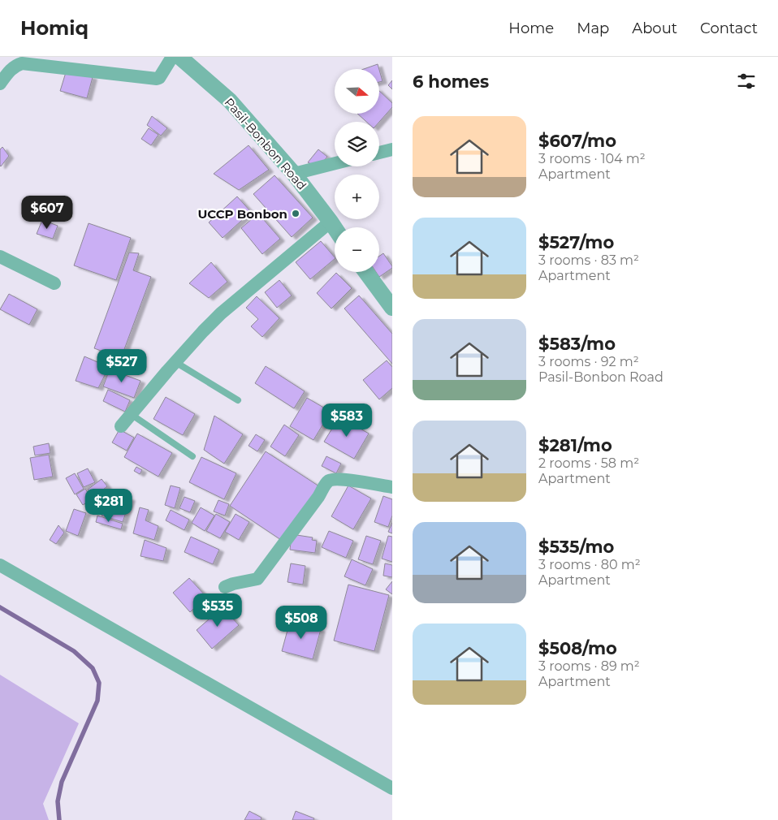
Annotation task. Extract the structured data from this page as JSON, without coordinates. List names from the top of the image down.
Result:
{
  "streets": {
    "street": ["Pasil-Bonbon Road"]
  },
  "places": ["UCCP Bonbon"],
  "north": "right",
  "page": {
    "header": "Homiq",
    "nav": [
      "Home",
      "Map",
      "About",
      "Contact"
    ],
    "heading": "6 homes",
    "map_buttons": ["+", "−"],
    "list": [
      {
        "name": "$607/mo",
        "note": "3 rooms · 104 m² · Apartment"
      },
      {
        "name": "$527/mo",
        "note": "3 rooms · 83 m² · Apartment"
      },
      {
        "name": "$583/mo",
        "note": "3 rooms · 92 m² · Pasil-Bonbon Road"
      },
      {
        "name": "$281/mo",
        "note": "2 rooms · 58 m² · Apartment"
      },
      {
        "name": "$535/mo",
        "note": "3 rooms · 80 m² · Apartment"
      },
      {
        "name": "$508/mo",
        "note": "3 rooms · 89 m² · Apartment"
      }
    ],
    "price": [
      "$607",
      "$527",
      "$583",
      "$281",
      "$535",
      "$508"
    ]
  }
}
